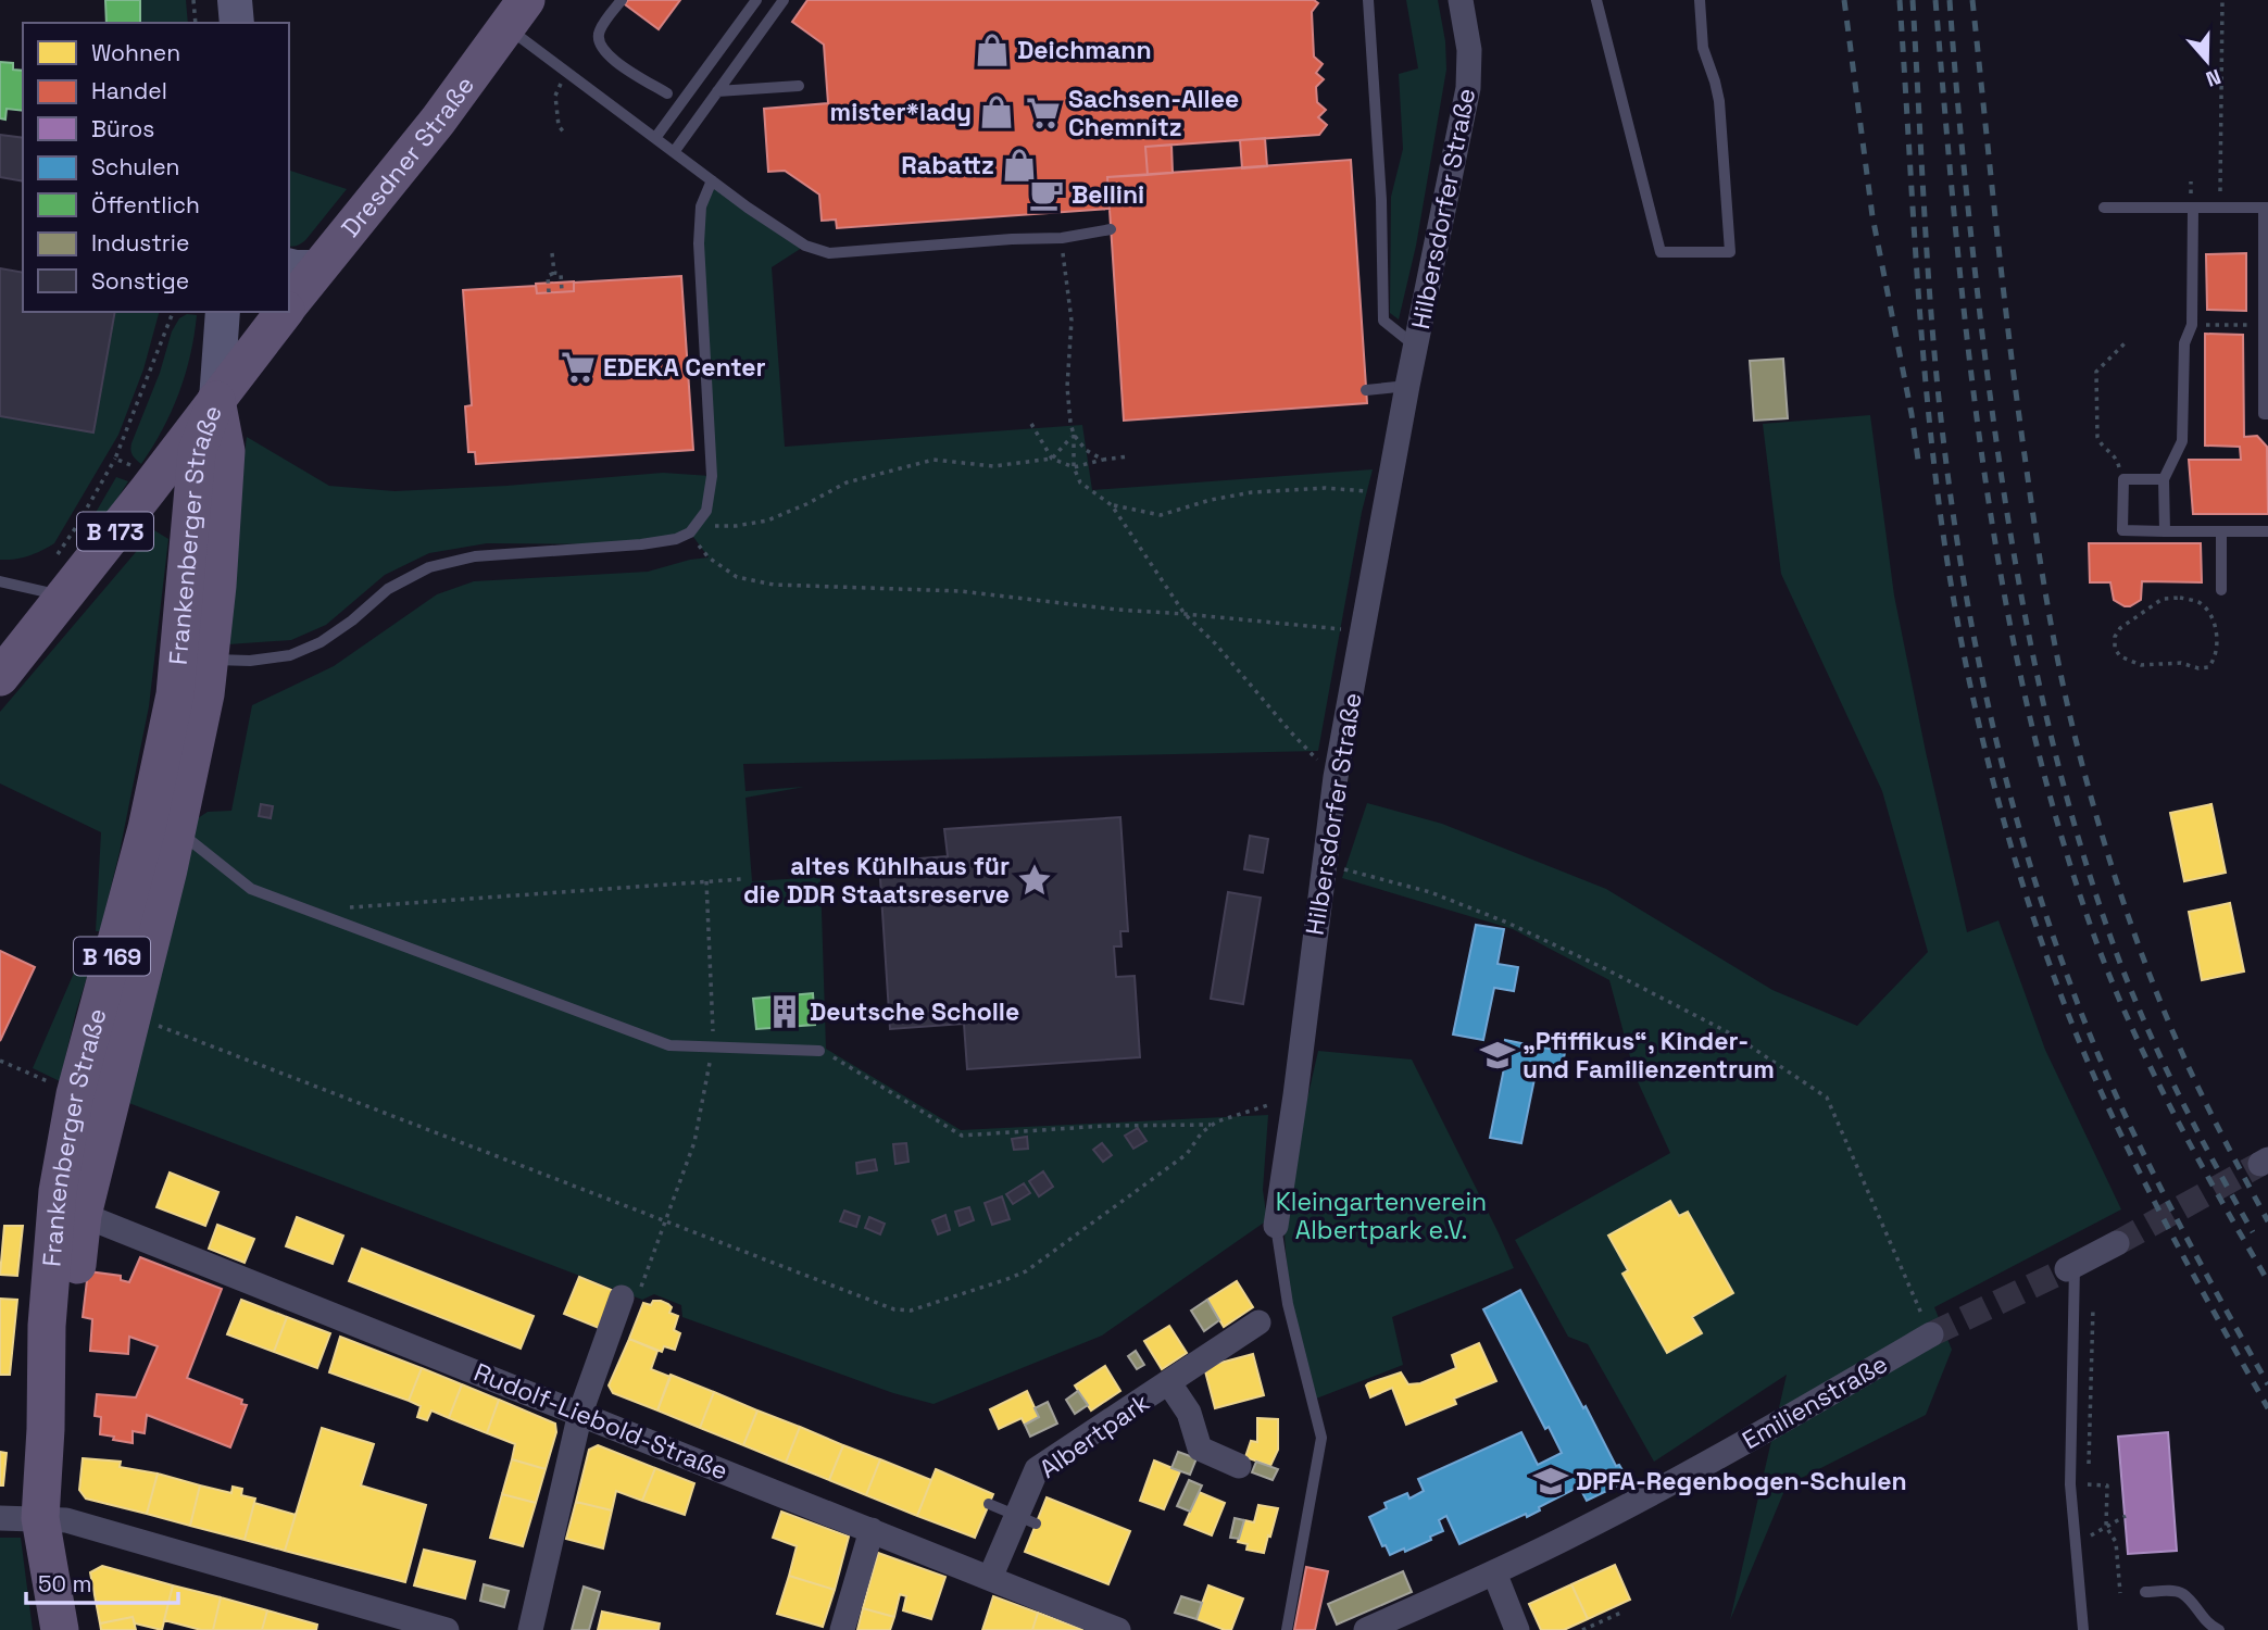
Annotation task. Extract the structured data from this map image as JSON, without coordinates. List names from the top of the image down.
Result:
{
  "streets": {
    "main road": [
      "Dresdner Straße",
      "B 173",
      "Frankenberger Straße",
      "B 169"
    ],
    "street": [
      "Hilbersdorfer Straße",
      "Emilienstraße",
      "Rudolf-Liebold-Straße",
      "Albertpark"
    ]
  },
  "crossings": [
    ["Dresdner Straße", "Frankenberger Straße"],
    ["Frankenberger Straße", "Rudolf-Liebold-Straße"],
    ["Rudolf-Liebold-Straße", "Albertpark"]
  ],
  "parks": ["Kleingartenverein Albertpark e.V."],
  "places": {
    "shop": ["Deichmann", "mister*lady", "Rabattz"],
    "supermarket": ["Sachsen-Allee Chemnitz", "EDEKA Center"],
    "cafe": ["Bellini"],
    "place": ["altes Kühlhaus für die DDR Staatsreserve"],
    "building": ["Deutsche Scholle"],
    "school or university": ["„Pfiffikus“, Kinder- und Familienzentrum", "DPFA-Regenbogen-Schulen"]
  },
  "legend": [
    "Wohnen",
    "Handel",
    "Büros",
    "Schulen",
    "Öffentlich",
    "Industrie",
    "Sonstige"
  ],
  "scale_bar": "50 m",
  "north": "bottom"
}
